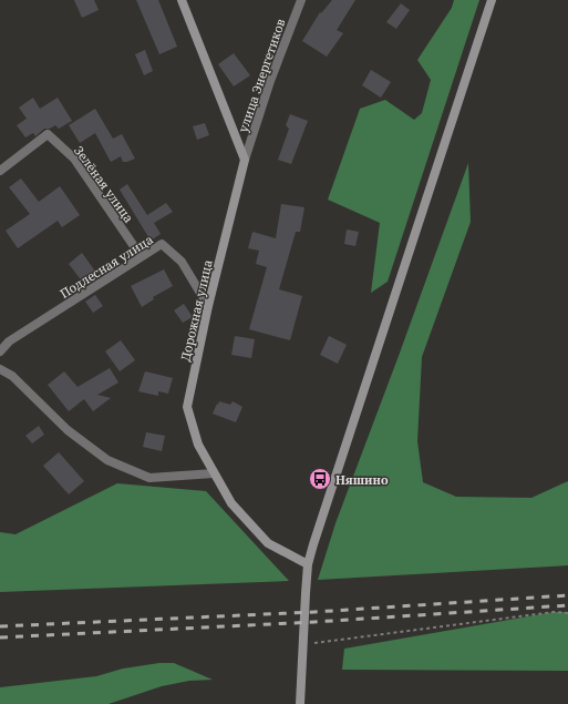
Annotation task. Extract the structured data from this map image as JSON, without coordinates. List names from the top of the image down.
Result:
{
  "streets": {
    "street": [
      "улица Энергетиков",
      "Зелёная улица",
      "Подлесная улица",
      "Дорожная улица"
    ]
  },
  "crossings": [
    ["улица Энергетиков", "Дорожная улица"],
    ["Зелёная улица", "Подлесная улица"],
    ["Подлесная улица", "Дорожная улица"]
  ],
  "places": {
    "bus stop": ["Няшино"]
  }
}
